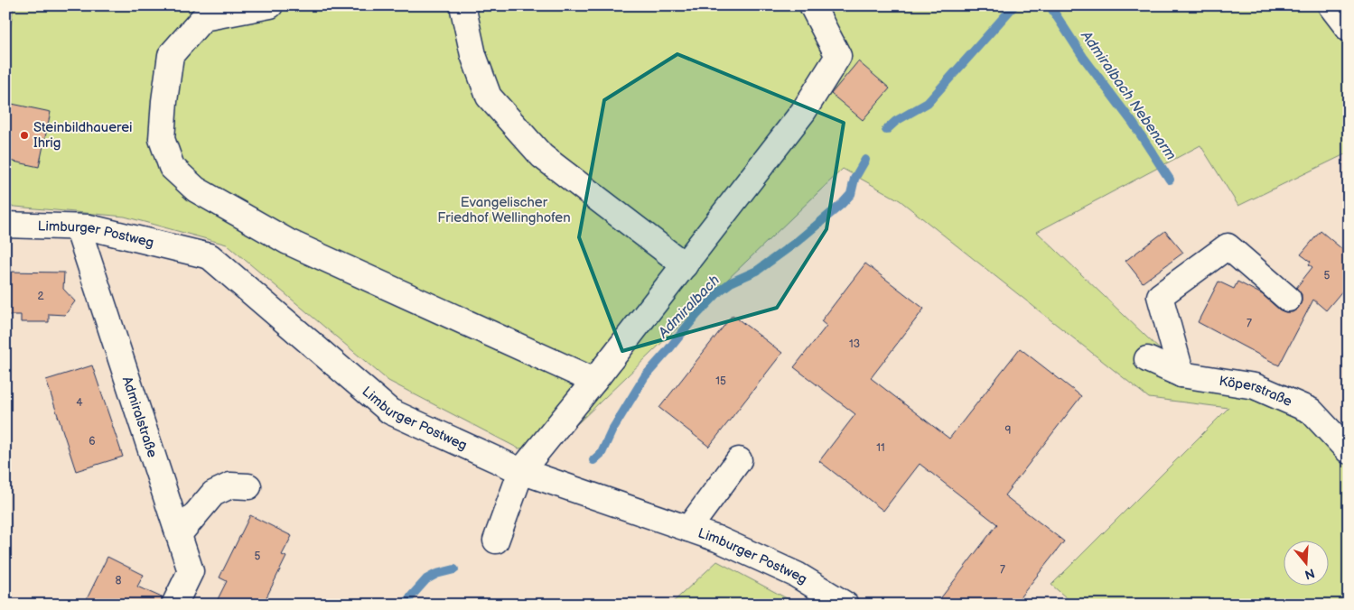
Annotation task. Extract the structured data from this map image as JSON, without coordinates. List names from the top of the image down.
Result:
{
  "streets": {
    "street": ["Limburger Postweg", "Köperstraße", "Admiralstraße"]
  },
  "crossings": [
    ["Limburger Postweg", "Admiralstraße"]
  ],
  "water": ["Admiralbach Nebenarm", "Admiralbach"],
  "parks": ["Evangelischer Friedhof Wellinghofen"],
  "places": ["Steinbildhauerei Ihrig"],
  "house_numbers": [
    "5",
    "2",
    "7",
    "13",
    "15",
    "4",
    "9",
    "6",
    "11",
    "5",
    "7",
    "8"
  ],
  "north": "bottom"
}
